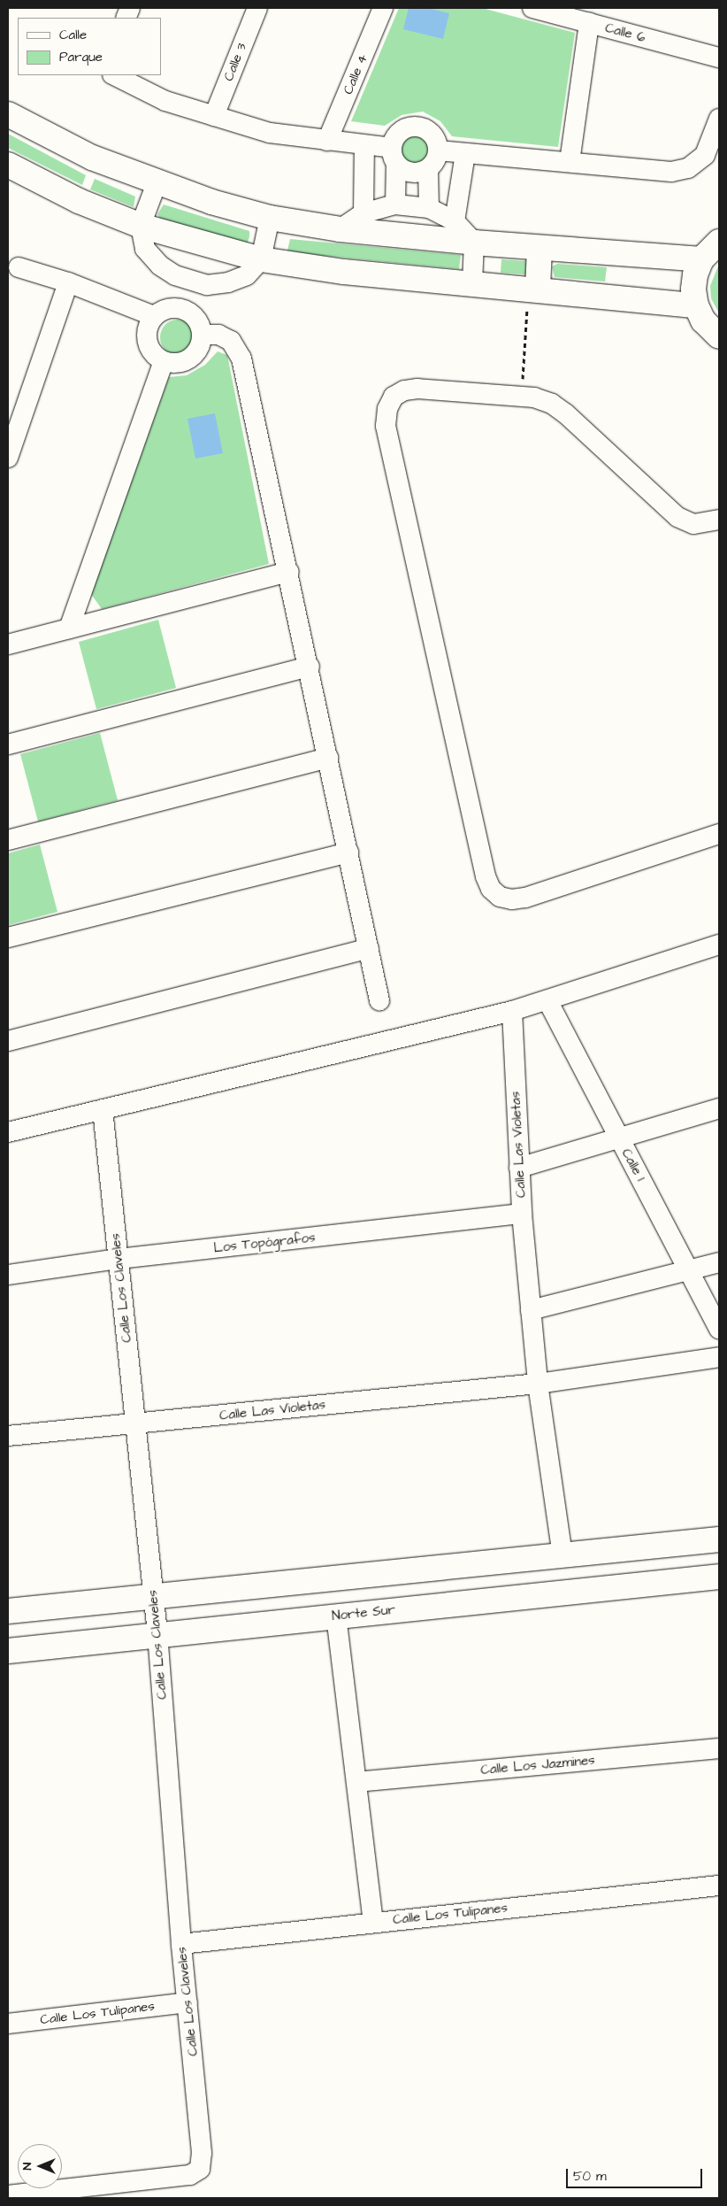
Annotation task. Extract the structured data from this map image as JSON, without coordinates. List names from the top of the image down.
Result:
{
  "streets": {
    "street": [
      "Calle 6",
      "Calle 3",
      "Calle 4",
      "Calle Las Violetas",
      "Calle 1",
      "Los Topógrafos",
      "Calle Los Claveles",
      "Norte Sur",
      "Calle Los Jazmines",
      "Calle Los Tulipanes"
    ]
  },
  "crossings": [
    ["Calle Las Violetas", "Los Topógrafos"],
    ["Calle Las Violetas", "Calle Los Claveles"],
    ["Los Topógrafos", "Calle Los Claveles"],
    ["Calle Los Claveles", "Norte Sur"],
    ["Calle Los Claveles", "Calle Los Tulipanes"]
  ],
  "legend": ["Calle", "Parque"],
  "scale_bar": "50 m",
  "north": "left"
}
